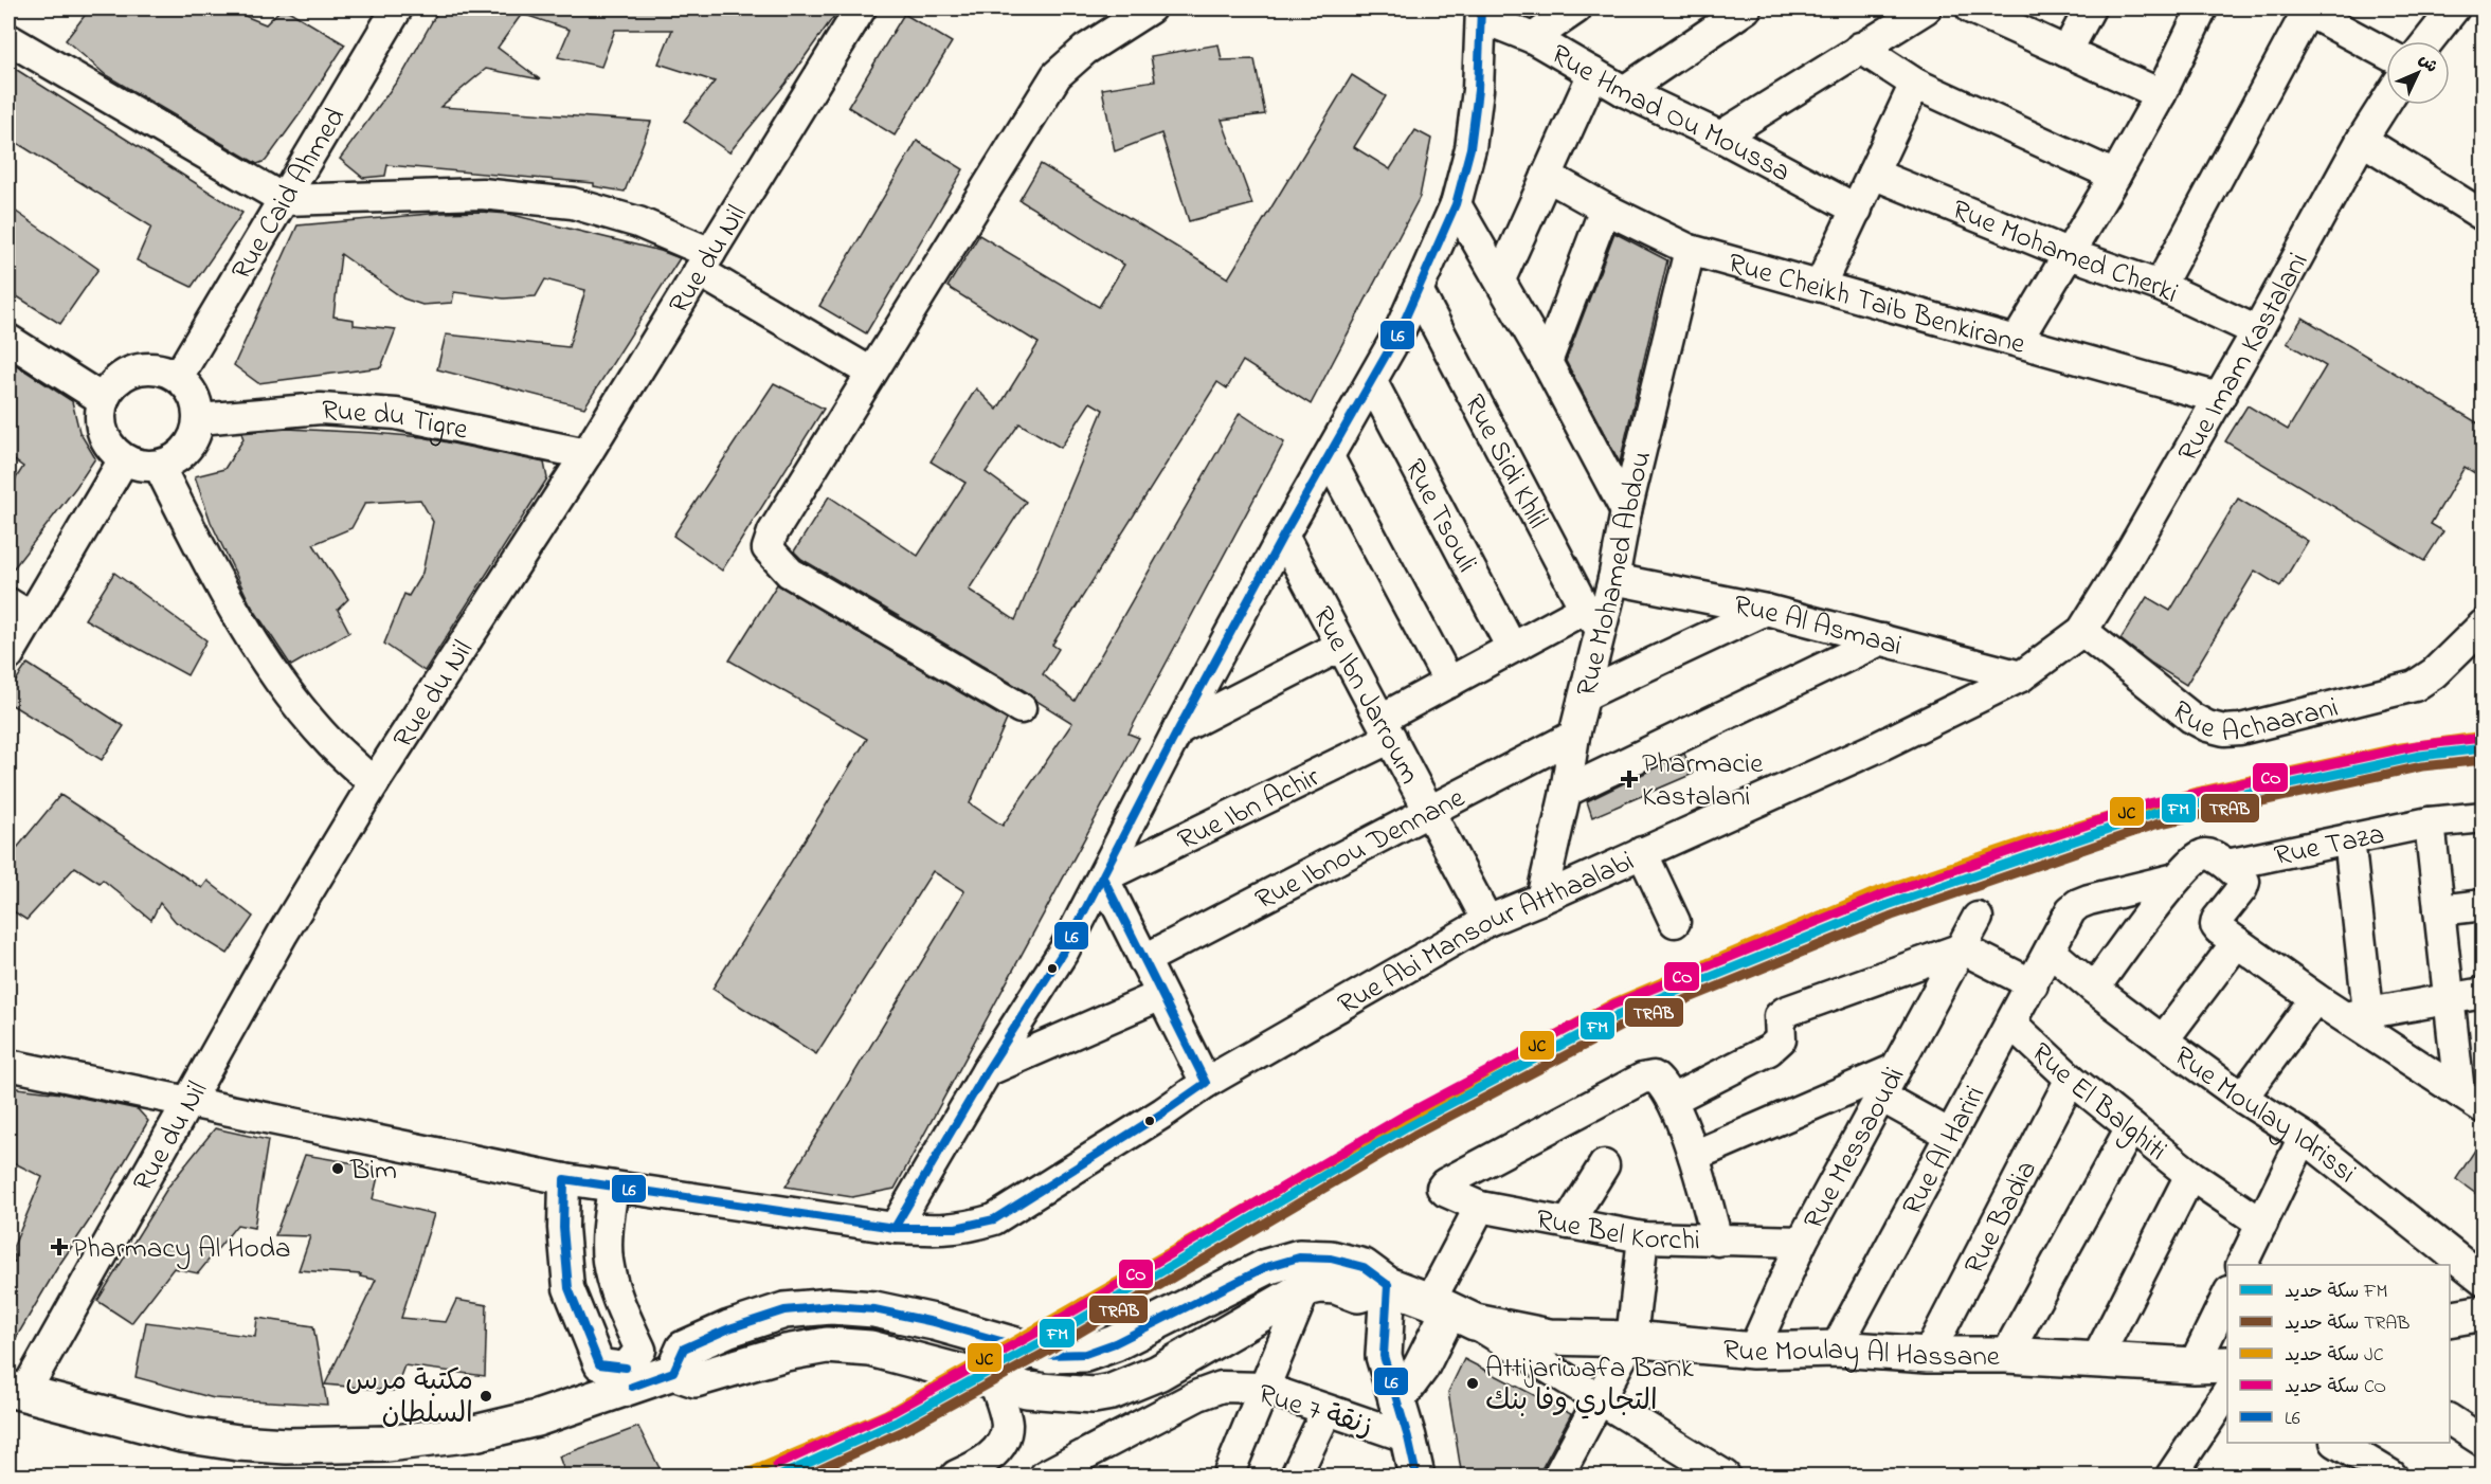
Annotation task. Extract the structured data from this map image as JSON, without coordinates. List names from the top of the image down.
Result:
{
  "streets": {
    "street": [
      "Rue Hmad Ou Moussa",
      "Rue Caid Ahmed",
      "Rue Mohamed Cherki",
      "Rue du Nil",
      "Rue Cheikh Taib Benkirane",
      "Rue Imam Kastalani",
      "Rue du Tigre",
      "Rue Sidi Khlil",
      "Rue Tsouli",
      "Rue Mohamed Abdou",
      "Rue Al Asmaai",
      "Rue Ibn Jarroum",
      "Rue Achaarani",
      "Rue Ibn Achir",
      "Rue Taza",
      "Rue Ibnou Dennane",
      "Rue Abi Mansour Atthaalabi",
      "Rue El Balghiti",
      "Rue Moulay Idrissi",
      "Rue Messaoudi",
      "Rue Al Hariri",
      "Rue Badia",
      "Rue Bel Korchi",
      "Rue Moulay Al Hassane",
      "Rue 7 زنقة"
    ]
  },
  "crossings": [
    ["Rue Caid Ahmed", "Rue du Tigre"],
    ["Rue Mohamed Cherki", "Rue Imam Kastalani"],
    ["Rue du Nil", "Rue du Tigre"],
    ["Rue Cheikh Taib Benkirane", "Rue Imam Kastalani"],
    ["Rue Cheikh Taib Benkirane", "Rue Mohamed Abdou"],
    ["Rue Imam Kastalani", "Rue Achaarani"],
    ["Rue Imam Kastalani", "Rue Abi Mansour Atthaalabi"],
    ["Rue Sidi Khlil", "Rue Mohamed Abdou"],
    ["Rue Sidi Khlil", "Rue Ibn Achir"],
    ["Rue Tsouli", "Rue Ibn Achir"],
    ["Rue Mohamed Abdou", "Rue Al Asmaai"],
    ["Rue Mohamed Abdou", "Rue Ibn Achir"],
    ["Rue Mohamed Abdou", "Rue Ibnou Dennane"],
    ["Rue Mohamed Abdou", "Rue Abi Mansour Atthaalabi"],
    ["Rue Al Asmaai", "Rue Abi Mansour Atthaalabi"],
    ["Rue Ibn Jarroum", "Rue Ibn Achir"],
    ["Rue Ibn Jarroum", "Rue Ibnou Dennane"],
    ["Rue Ibn Jarroum", "Rue Abi Mansour Atthaalabi"],
    ["Rue Achaarani", "Rue Abi Mansour Atthaalabi"],
    ["Rue El Balghiti", "Rue Al Hariri"],
    ["Rue El Balghiti", "Rue Badia"],
    ["Rue Moulay Idrissi", "Rue Al Hariri"],
    ["Rue Messaoudi", "Rue Bel Korchi"],
    ["Rue Messaoudi", "Rue Moulay Al Hassane"],
    ["Rue Al Hariri", "Rue Moulay Al Hassane"],
    ["Rue Badia", "Rue Moulay Al Hassane"]
  ],
  "places": {
    "health": ["Pharmacie Kastalani", "Pharmacy Al Hoda"],
    "other": ["Bim", "Attijariwafa Bank التجاري وفا بنك", "مكتبة مرس السلطان"]
  },
  "lines": [
    "transit line L6",
    "rail line JC",
    "rail line CO",
    "rail line FM",
    "rail line TRAB"
  ],
  "legend": [
    "سكة حديد FM",
    "سكة حديد TRAB",
    "سكة حديد JC",
    "سكة حديد CO",
    "L6"
  ],
  "north": "top right"
}
